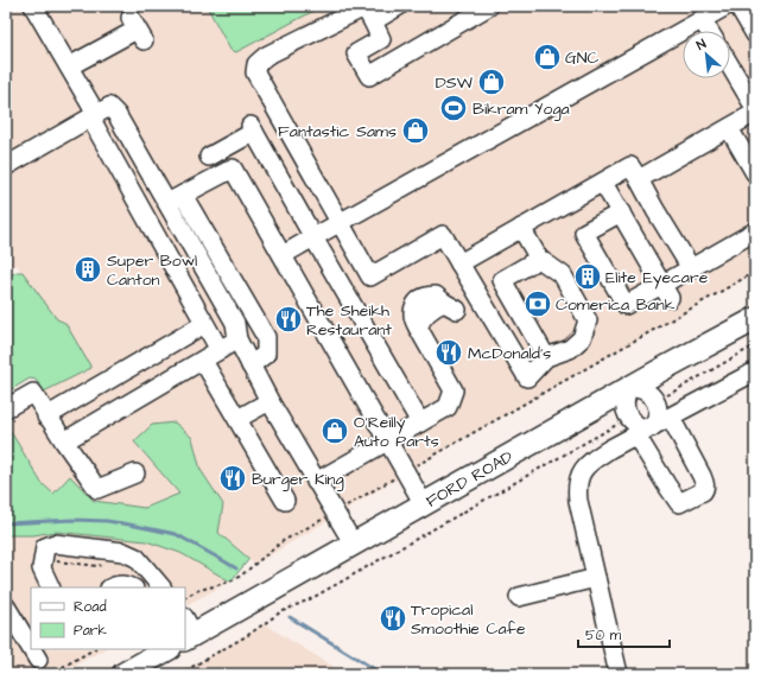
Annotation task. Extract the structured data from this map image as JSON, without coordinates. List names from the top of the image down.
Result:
{
  "streets": {
    "main road": ["FORD ROAD"]
  },
  "places": {
    "shop": [
      "GNC",
      "DSW",
      "Fantastic Sams",
      "O'Reilly Auto Parts"
    ],
    "sports": ["Bikram Yoga"],
    "building": ["Super Bowl Canton", "Elite Eyecare"],
    "bank": ["Comerica Bank"],
    "restaurant": [
      "The Sheikh Restaurant",
      "McDonald's",
      "Burger King",
      "Tropical Smoothie Cafe"
    ]
  },
  "legend": ["Road", "Park"],
  "scale_bar": "50 m",
  "north": "top left"
}
